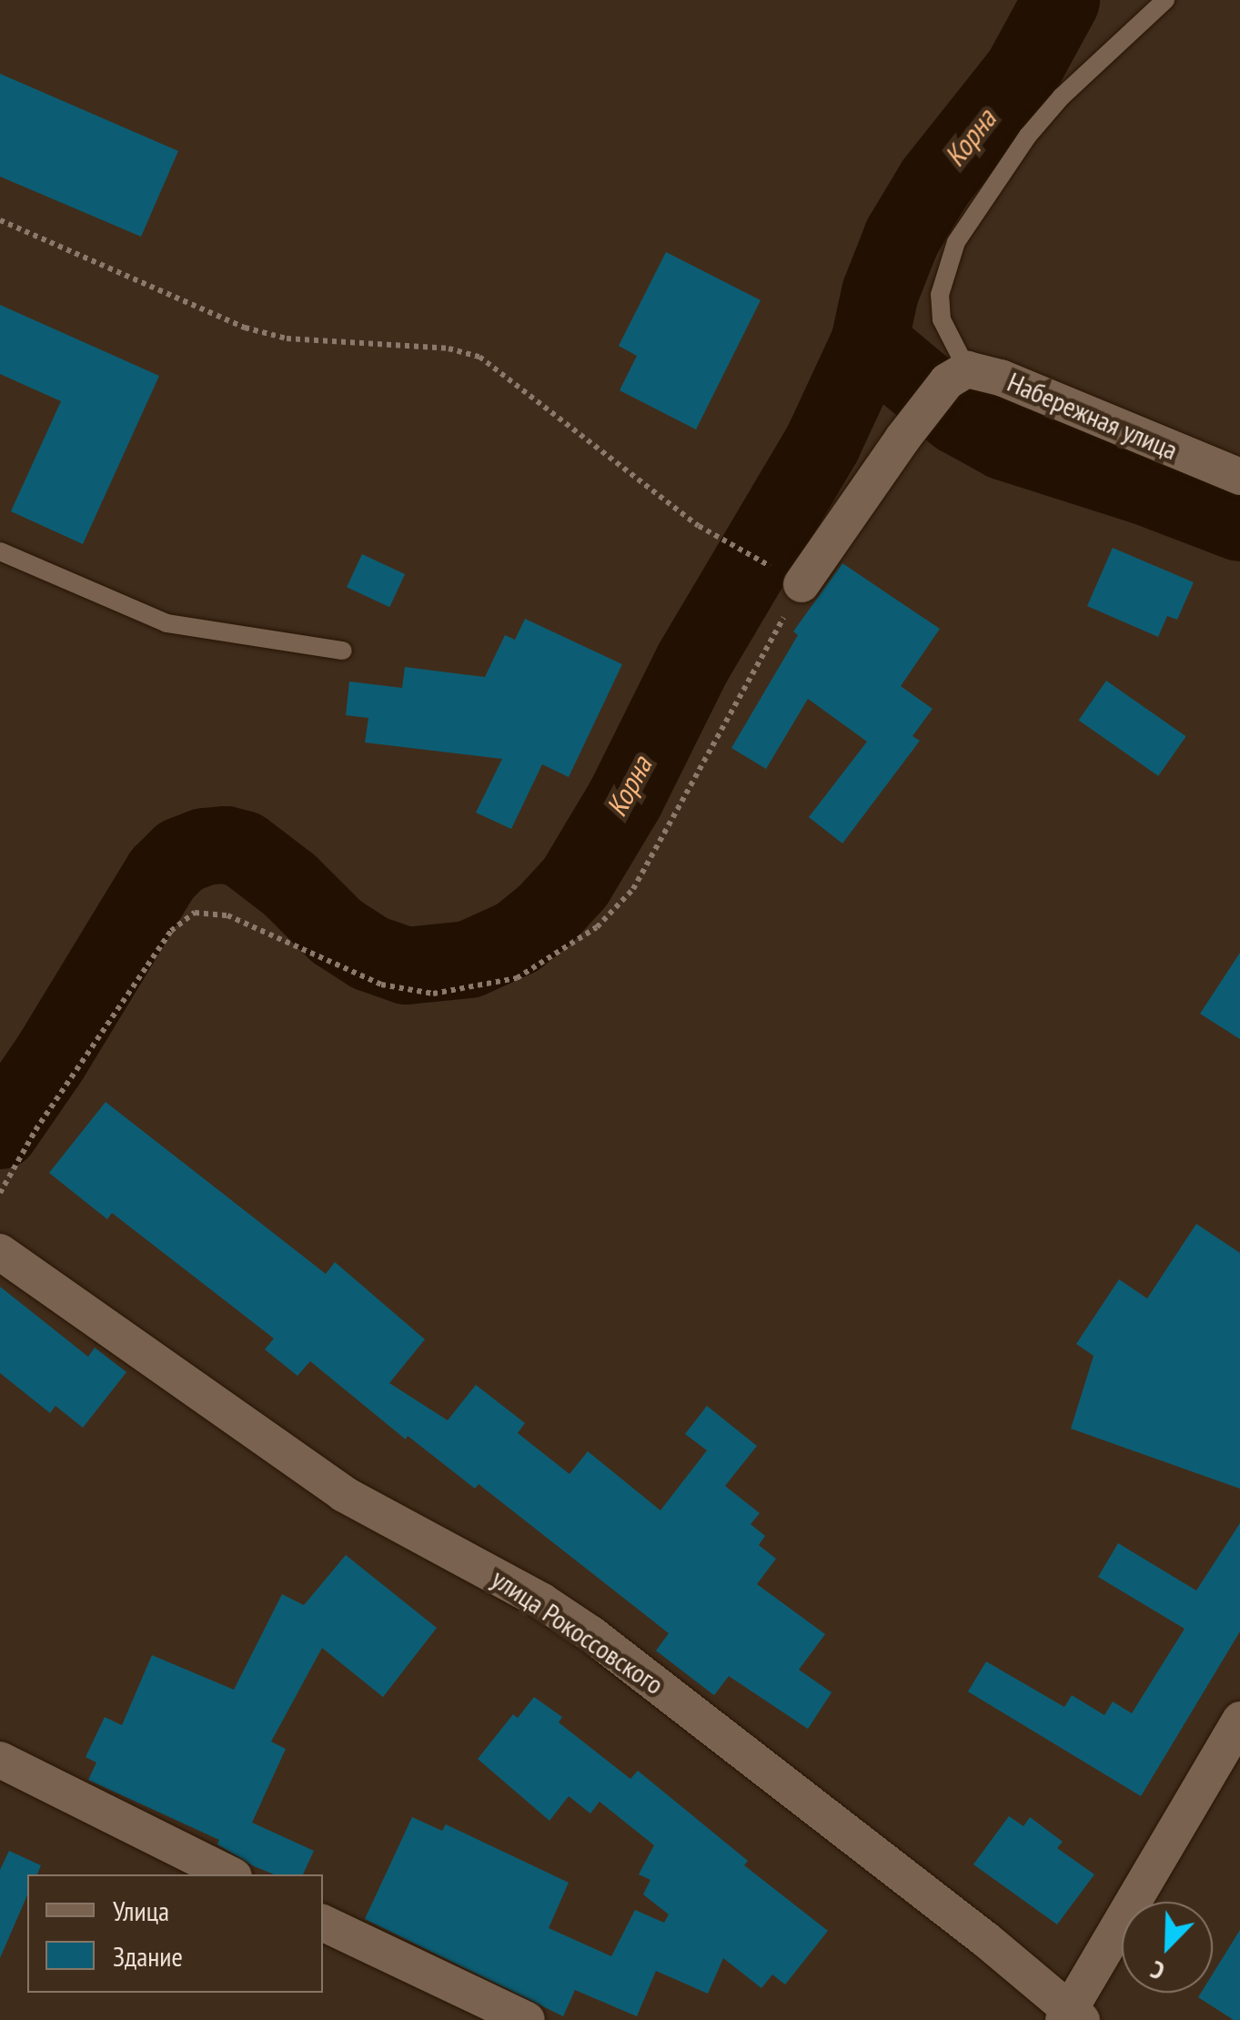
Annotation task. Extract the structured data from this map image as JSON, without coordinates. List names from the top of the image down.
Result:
{
  "streets": {
    "street": ["Набережная улица", "улица Рокоссовского"]
  },
  "water": ["Корна"],
  "legend": ["Улица", "Здание"],
  "north": "bottom left"
}
